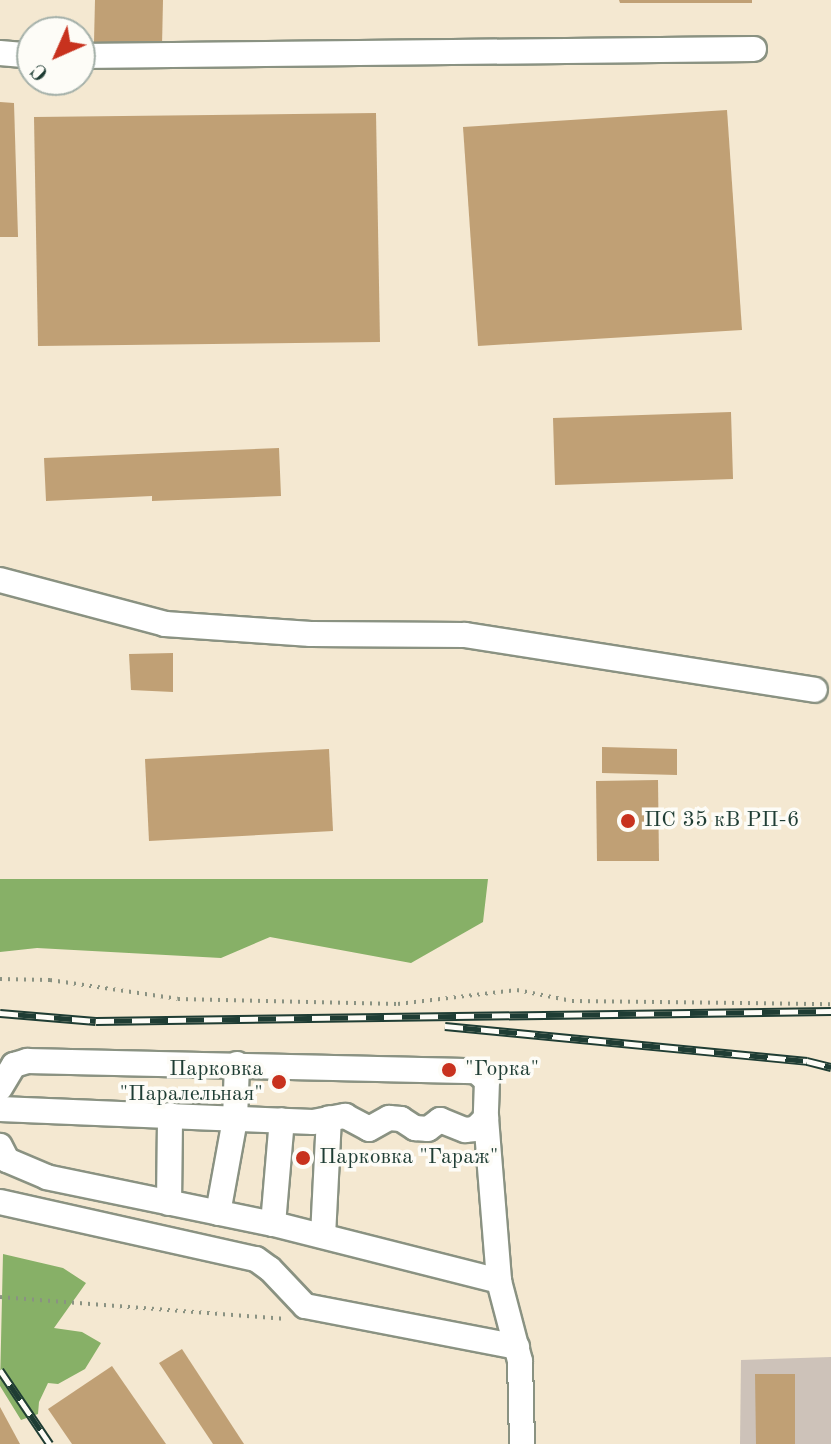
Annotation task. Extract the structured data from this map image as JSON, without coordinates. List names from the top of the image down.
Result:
{
  "places": [
    "ПС 35 кВ РП-6",
    "\"Горка\"",
    "Парковка \"Паралельная\"",
    "Парковка \"Гараж\""
  ],
  "north": "bottom left"
}
